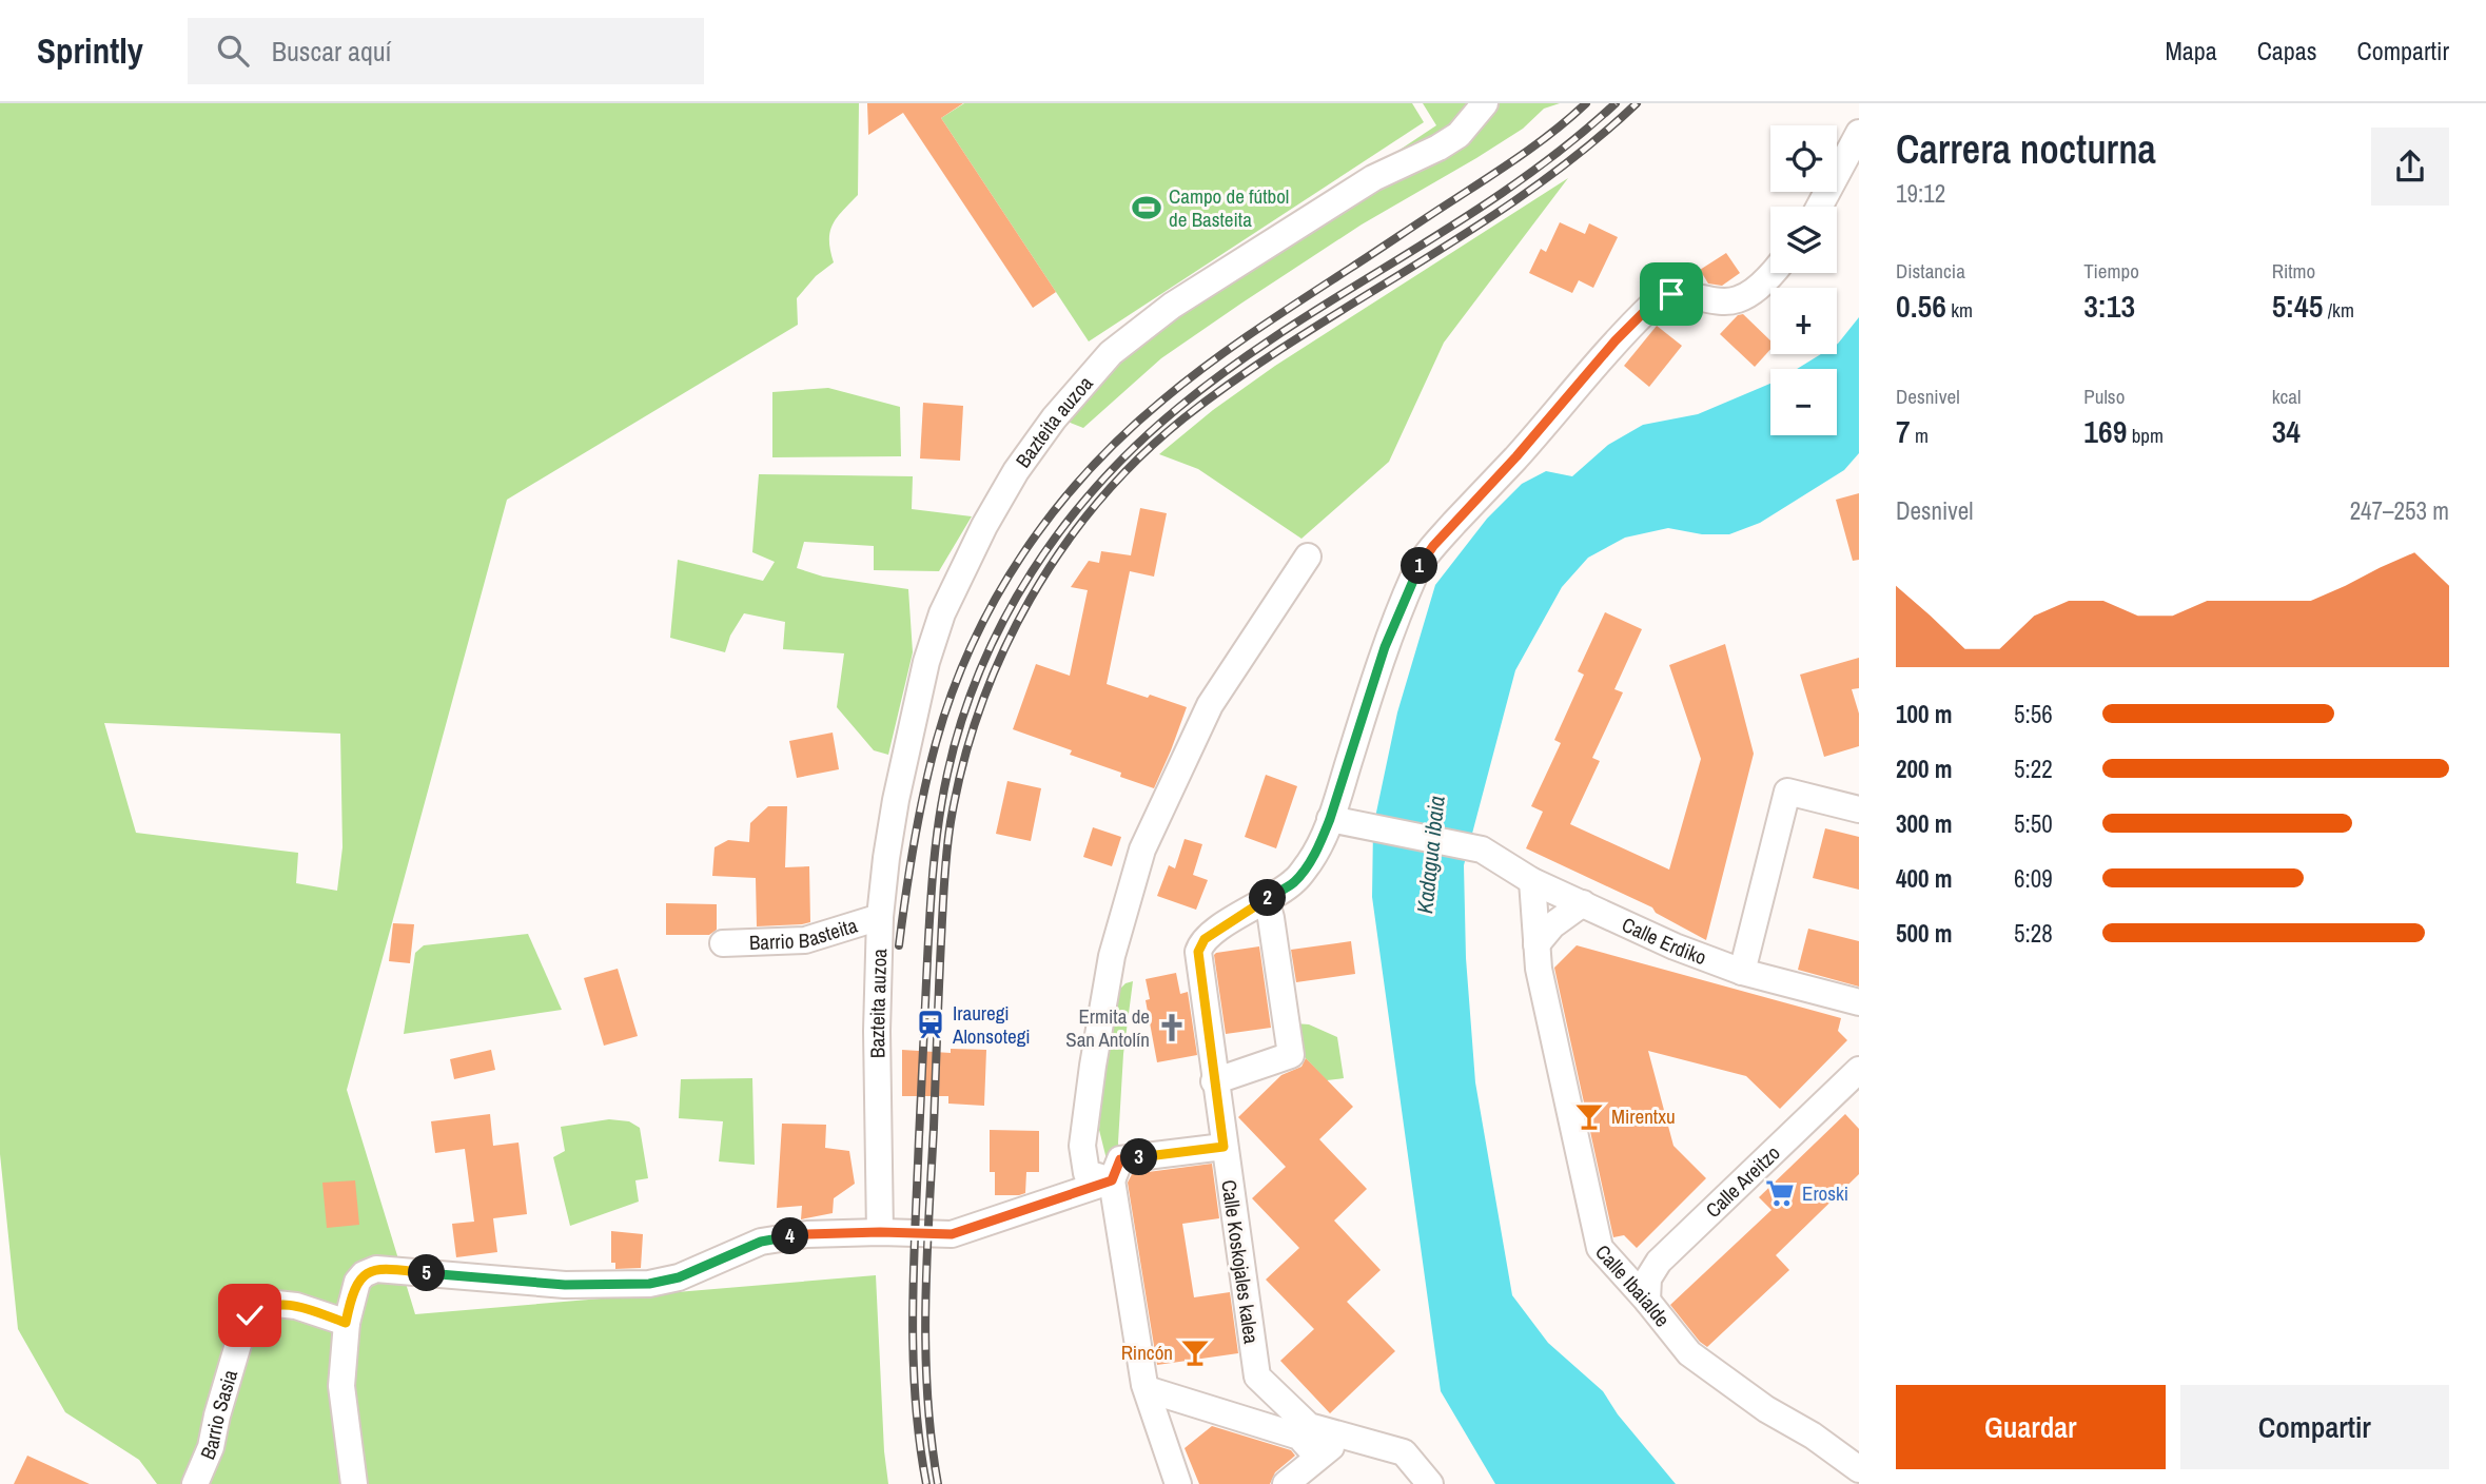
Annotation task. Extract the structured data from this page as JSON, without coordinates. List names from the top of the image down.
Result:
{
  "streets": {
    "street": [
      "Bazteita auzoa",
      "Barrio Basteita",
      "Calle Erdiko",
      "Calle Areitzo",
      "Calle Koskojales kalea",
      "Calle Ibaialde",
      "Barrio Sasia"
    ]
  },
  "crossings": [
    ["Bazteita auzoa", "Barrio Basteita"],
    ["Calle Erdiko", "Calle Koskojales kalea"],
    ["Calle Erdiko", "Calle Ibaialde"],
    ["Calle Areitzo", "Calle Ibaialde"]
  ],
  "water": ["Kadagua ibaia"],
  "places": {
    "sports": ["Campo de fútbol de Basteita"],
    "station": ["Irauregi Alonsotegi"],
    "church": ["Ermita de San Antolín"],
    "bar": ["Mirentxu", "Rincón"],
    "supermarket": ["Eroski"]
  },
  "page": {
    "header": "Sprintly",
    "search": "Buscar aquí",
    "nav": ["Mapa", "Capas", "Compartir"],
    "heading": ["Carrera nocturna", "19:12"],
    "map_buttons": ["+", "−"],
    "stats": [
      ["Distancia", "0.56 km"],
      ["Tiempo", "3:13"],
      ["Ritmo", "5:45 /km"],
      ["Desnivel", "7 m"],
      ["Pulso", "169 bpm"],
      ["kcal", "34"]
    ],
    "chart": ["Desnivel", "247–253 m"],
    "pins": [
      "1",
      "2",
      "3",
      "4",
      "5"
    ],
    "list": [
      {
        "name": "100 m",
        "note": "5:56"
      },
      {
        "name": "200 m",
        "note": "5:22"
      },
      {
        "name": "300 m",
        "note": "5:50"
      },
      {
        "name": "400 m",
        "note": "6:09"
      },
      {
        "name": "500 m",
        "note": "5:28"
      }
    ],
    "buttons": ["Guardar", "Compartir"]
  }
}
